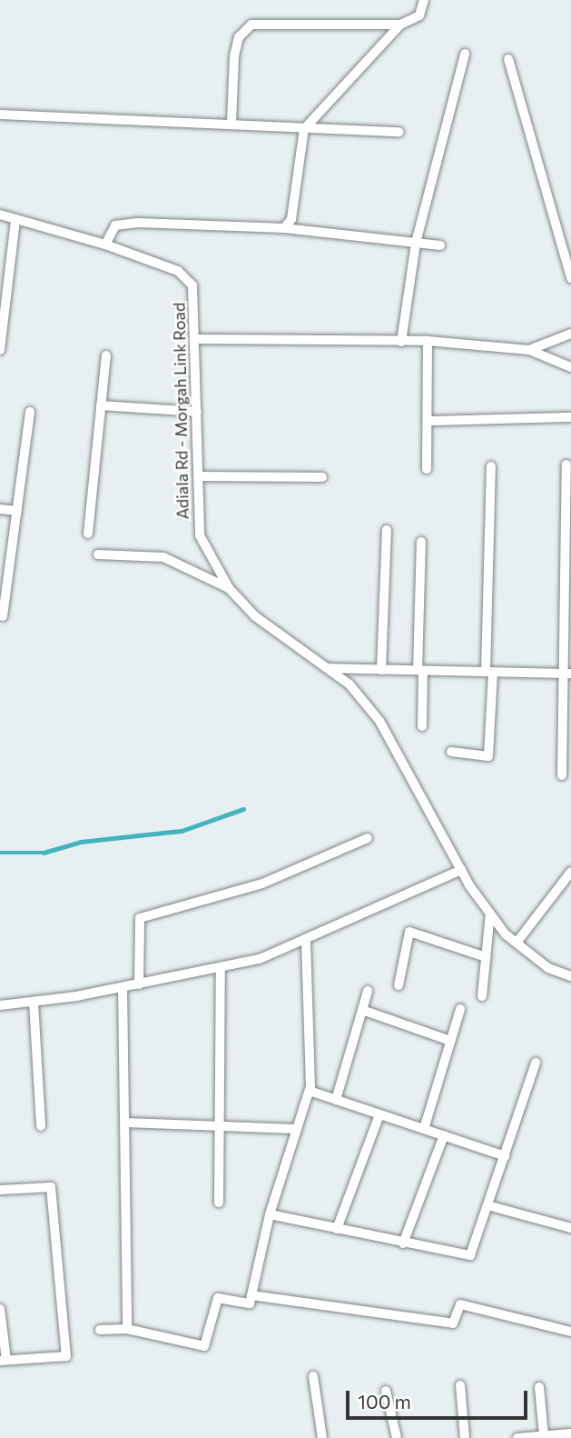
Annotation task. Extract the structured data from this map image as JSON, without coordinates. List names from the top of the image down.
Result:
{
  "streets": {
    "street": ["Adiala Rd - Morgah Link Road"]
  },
  "scale_bar": "100 m"
}
